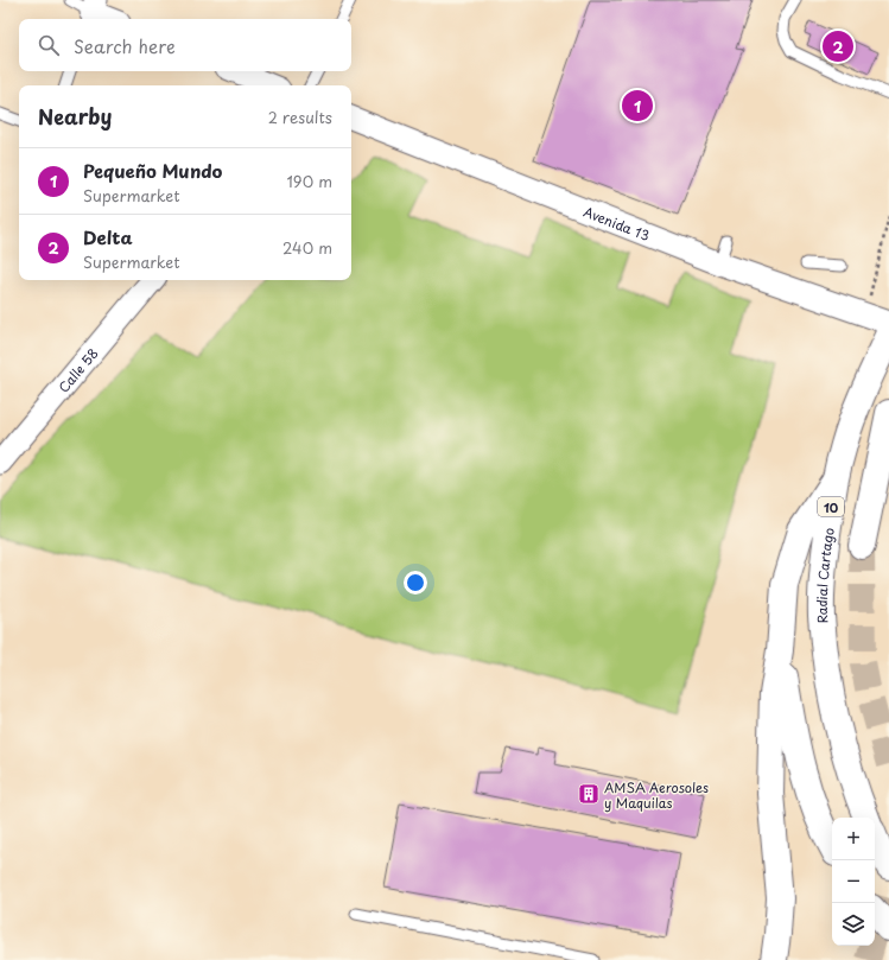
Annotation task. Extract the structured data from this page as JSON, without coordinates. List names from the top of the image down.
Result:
{
  "streets": {
    "main road": ["10", "Radial Cartago"],
    "street": ["Avenida 13", "Calle 58"]
  },
  "places": {
    "building": ["AMSA Aerosoles y Maquilas"]
  },
  "page": {
    "search": "Search here",
    "pins": ["2", "1"],
    "heading": ["Nearby", "2 results"],
    "list": [
      {
        "mark": "1",
        "name": "Pequeño Mundo",
        "note": "Supermarket",
        "value": "190 m"
      },
      {
        "mark": "2",
        "name": "Delta",
        "note": "Supermarket",
        "value": "240 m"
      }
    ],
    "map_buttons": ["+", "−"]
  }
}
